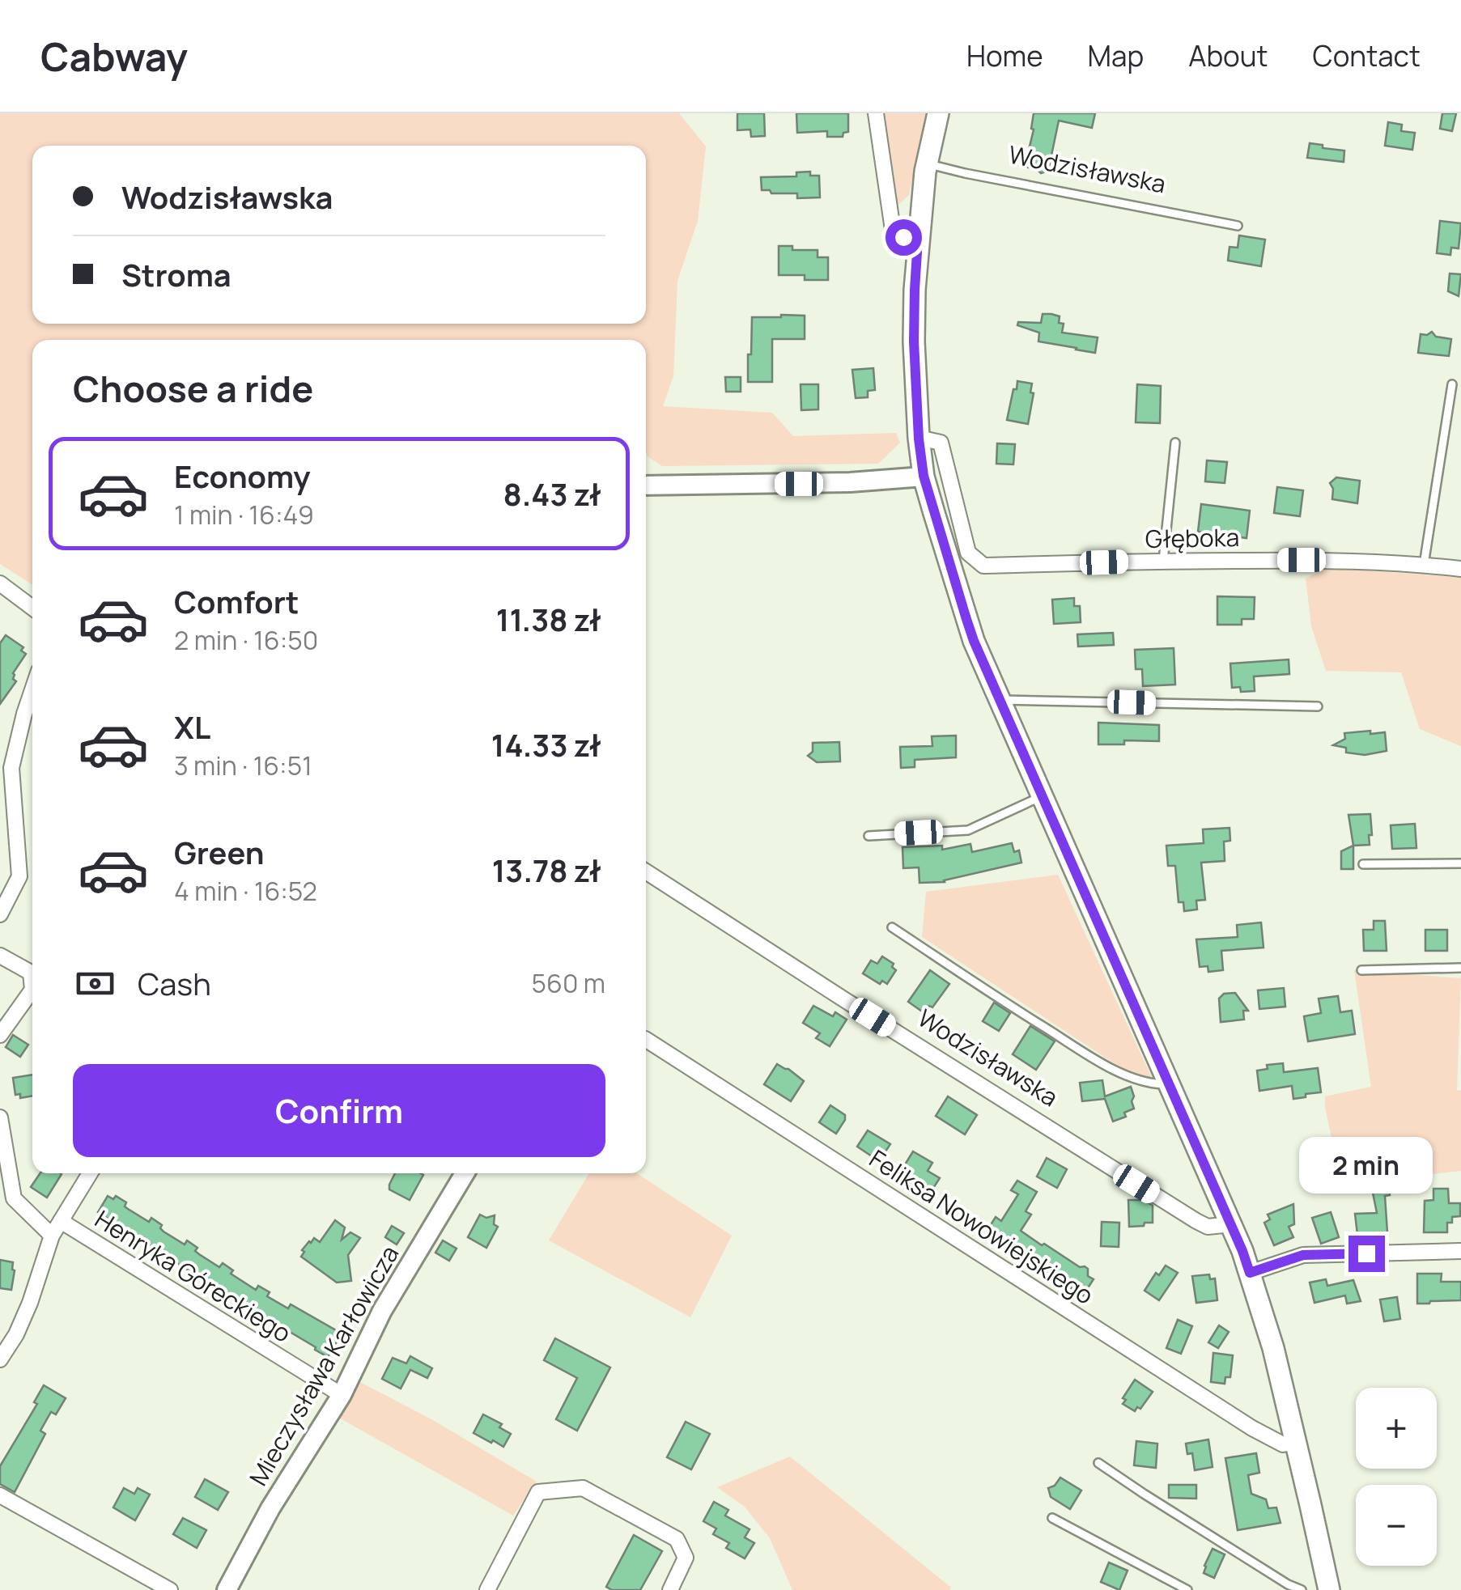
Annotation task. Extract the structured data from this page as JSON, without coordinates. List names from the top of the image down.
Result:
{
  "streets": {
    "street": [
      "Wodzisławska",
      "Głęboka",
      "Feliksa Nowowiejskiego",
      "Henryka Góreckiego",
      "Mieczysława Karłowicza"
    ]
  },
  "crossings": [
    ["Henryka Góreckiego", "Mieczysława Karłowicza"]
  ],
  "page": {
    "header": "Cabway",
    "nav": [
      "Home",
      "Map",
      "About",
      "Contact"
    ],
    "banner": ["Wodzisławska", "Stroma"],
    "heading": "Choose a ride",
    "list": [
      {
        "name": "Economy",
        "note": "1 min · 16:49",
        "value": "8.43 zł"
      },
      {
        "name": "Comfort",
        "note": "2 min · 16:50",
        "value": "11.38 zł"
      },
      {
        "name": "XL",
        "note": "3 min · 16:51",
        "value": "14.33 zł"
      },
      {
        "name": "Green",
        "note": "4 min · 16:52",
        "value": "13.78 zł"
      }
    ],
    "pay": ["Cash", "560 m"],
    "buttons": "Confirm",
    "bubble": "2 min",
    "map_buttons": ["+", "−"]
  }
}
